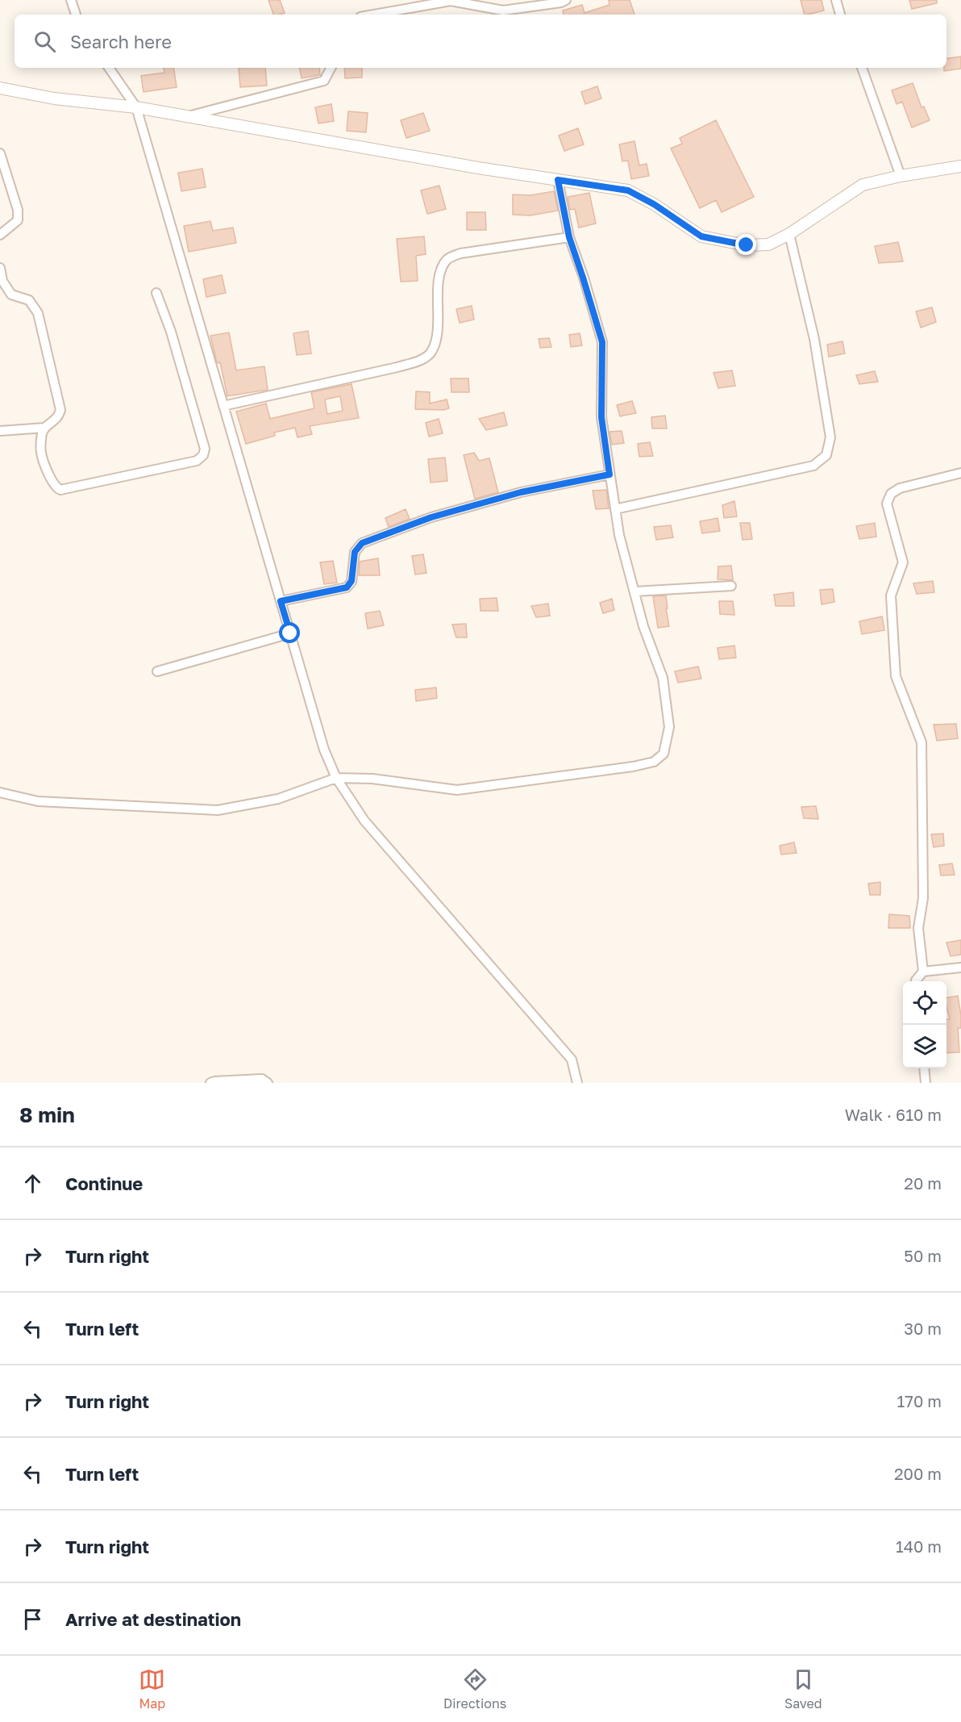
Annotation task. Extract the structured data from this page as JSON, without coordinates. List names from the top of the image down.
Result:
{
  "page": {
    "search": "Search here",
    "heading": ["8 min", "Walk · 610 m"],
    "list": [
      ["Continue", "20 m"],
      ["Turn right", "50 m"],
      ["Turn left", "30 m"],
      ["Turn right", "170 m"],
      ["Turn left", "200 m"],
      ["Turn right", "140 m"],
      "Arrive at destination"
    ],
    "nav": ["Map", "Directions", "Saved"]
  }
}
